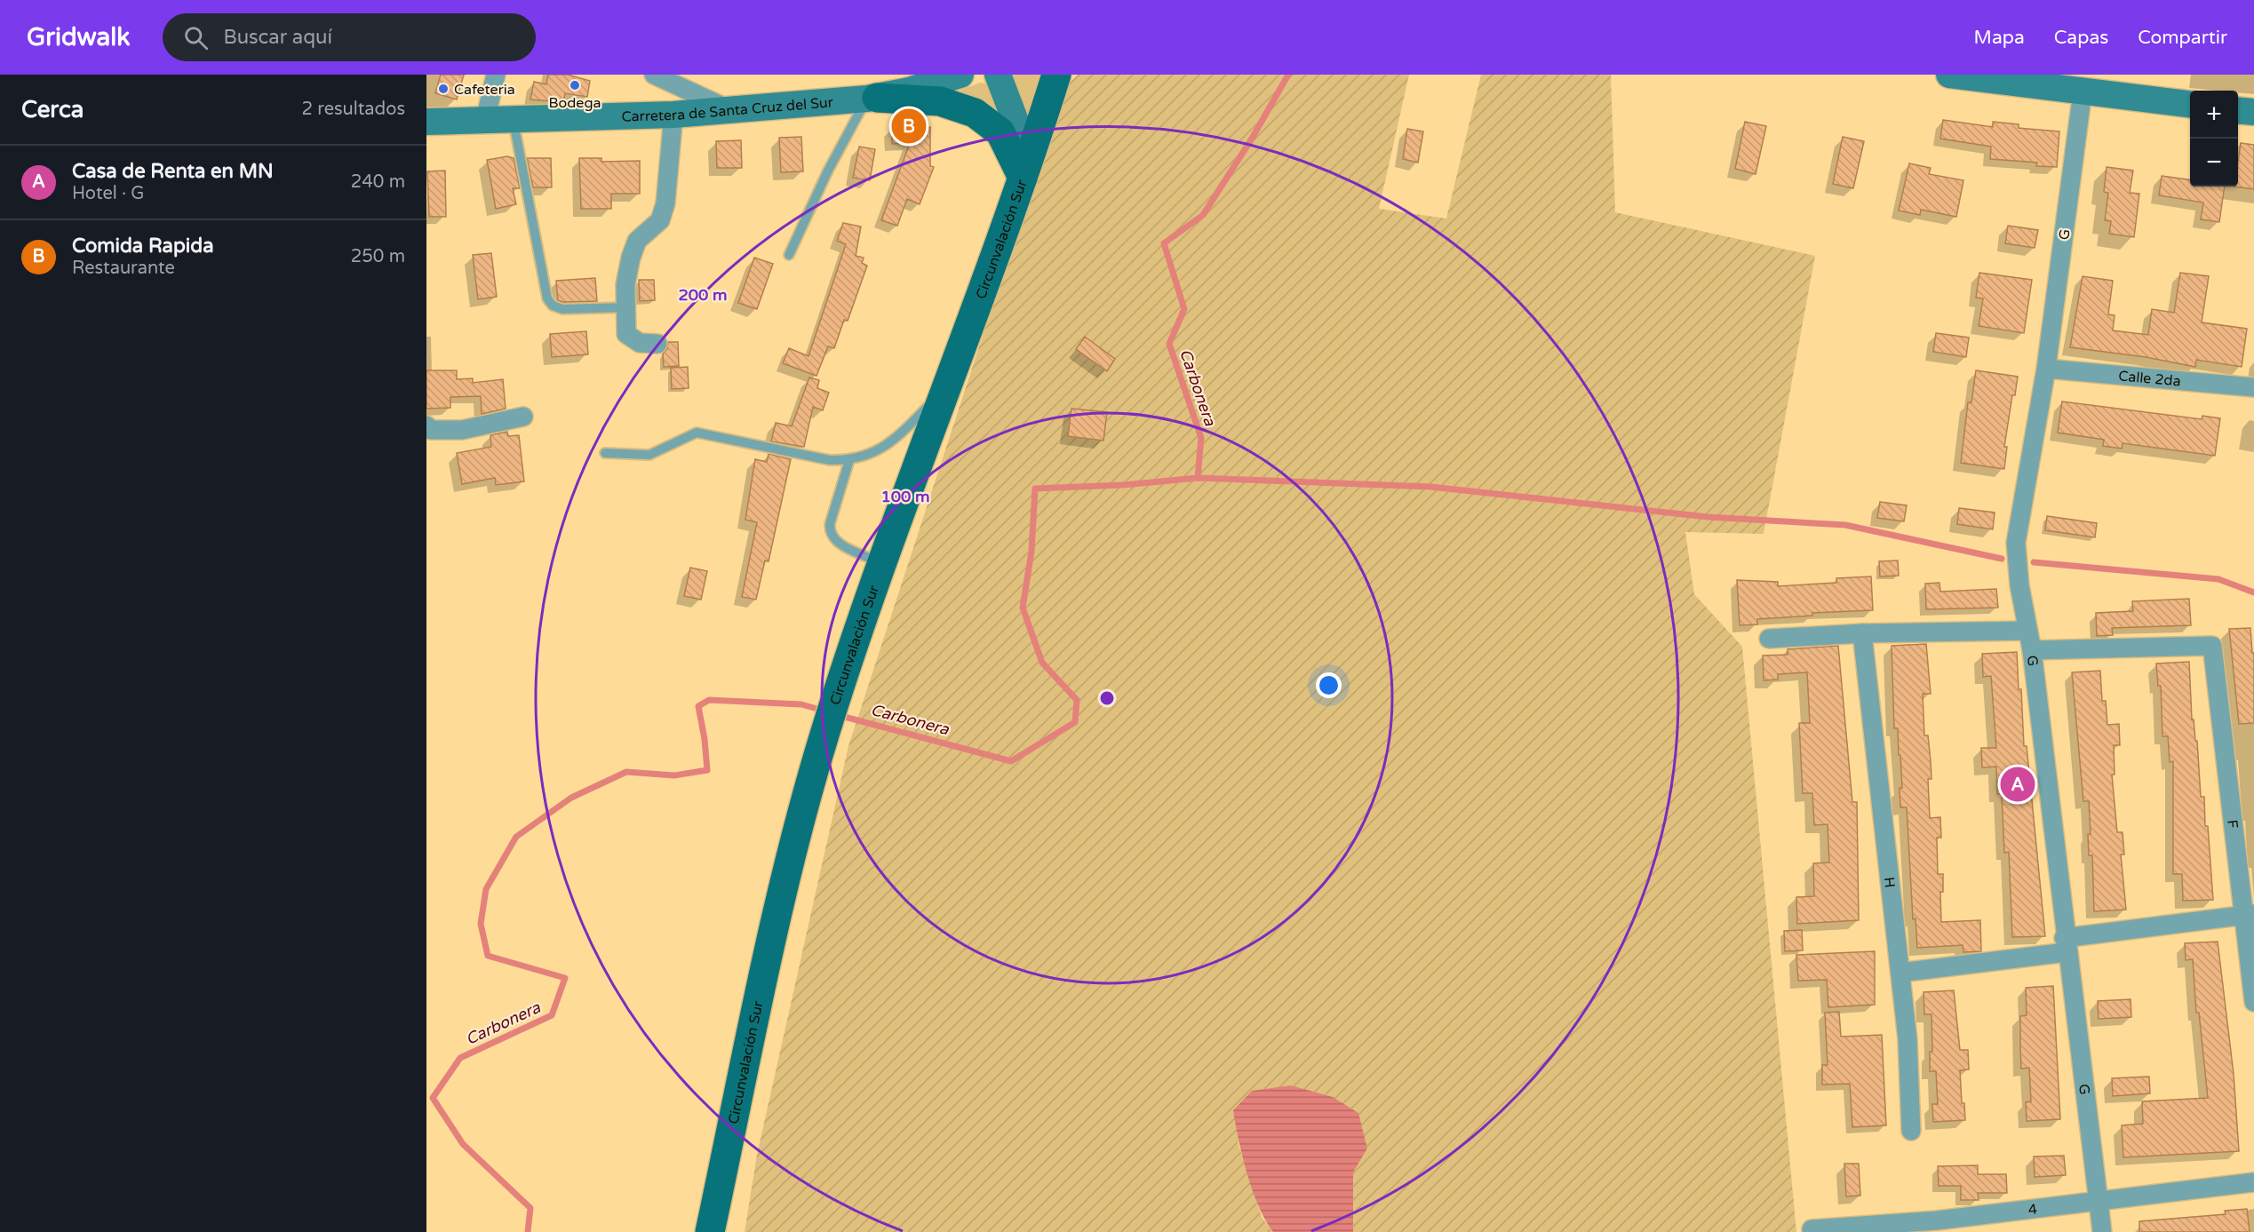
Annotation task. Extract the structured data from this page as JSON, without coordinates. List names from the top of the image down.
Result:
{
  "streets": {
    "main road": ["Carretera de Santa Cruz del Sur", "Circunvalación Sur"],
    "street": [
      "G",
      "Calle 2da",
      "F",
      "H",
      "4"
    ]
  },
  "crossings": [
    ["G", "Calle 2da"],
    ["G", "F"],
    ["G", "4"]
  ],
  "water": ["Carbonera"],
  "places": ["Bodega", "Cafeteria"],
  "page": {
    "header": "Gridwalk",
    "search": "Buscar aquí",
    "nav": ["Mapa", "Capas", "Compartir"],
    "heading": ["Cerca", "2 resultados"],
    "map_buttons": ["+", "−"],
    "pins": ["B", "A"],
    "list": [
      {
        "mark": "A",
        "name": "Casa de Renta en MN",
        "note": "Hotel · G",
        "value": "240 m"
      },
      {
        "mark": "B",
        "name": "Comida Rapida",
        "note": "Restaurante",
        "value": "250 m"
      }
    ]
  },
  "rings": ["200 m", "100 m"]
}
